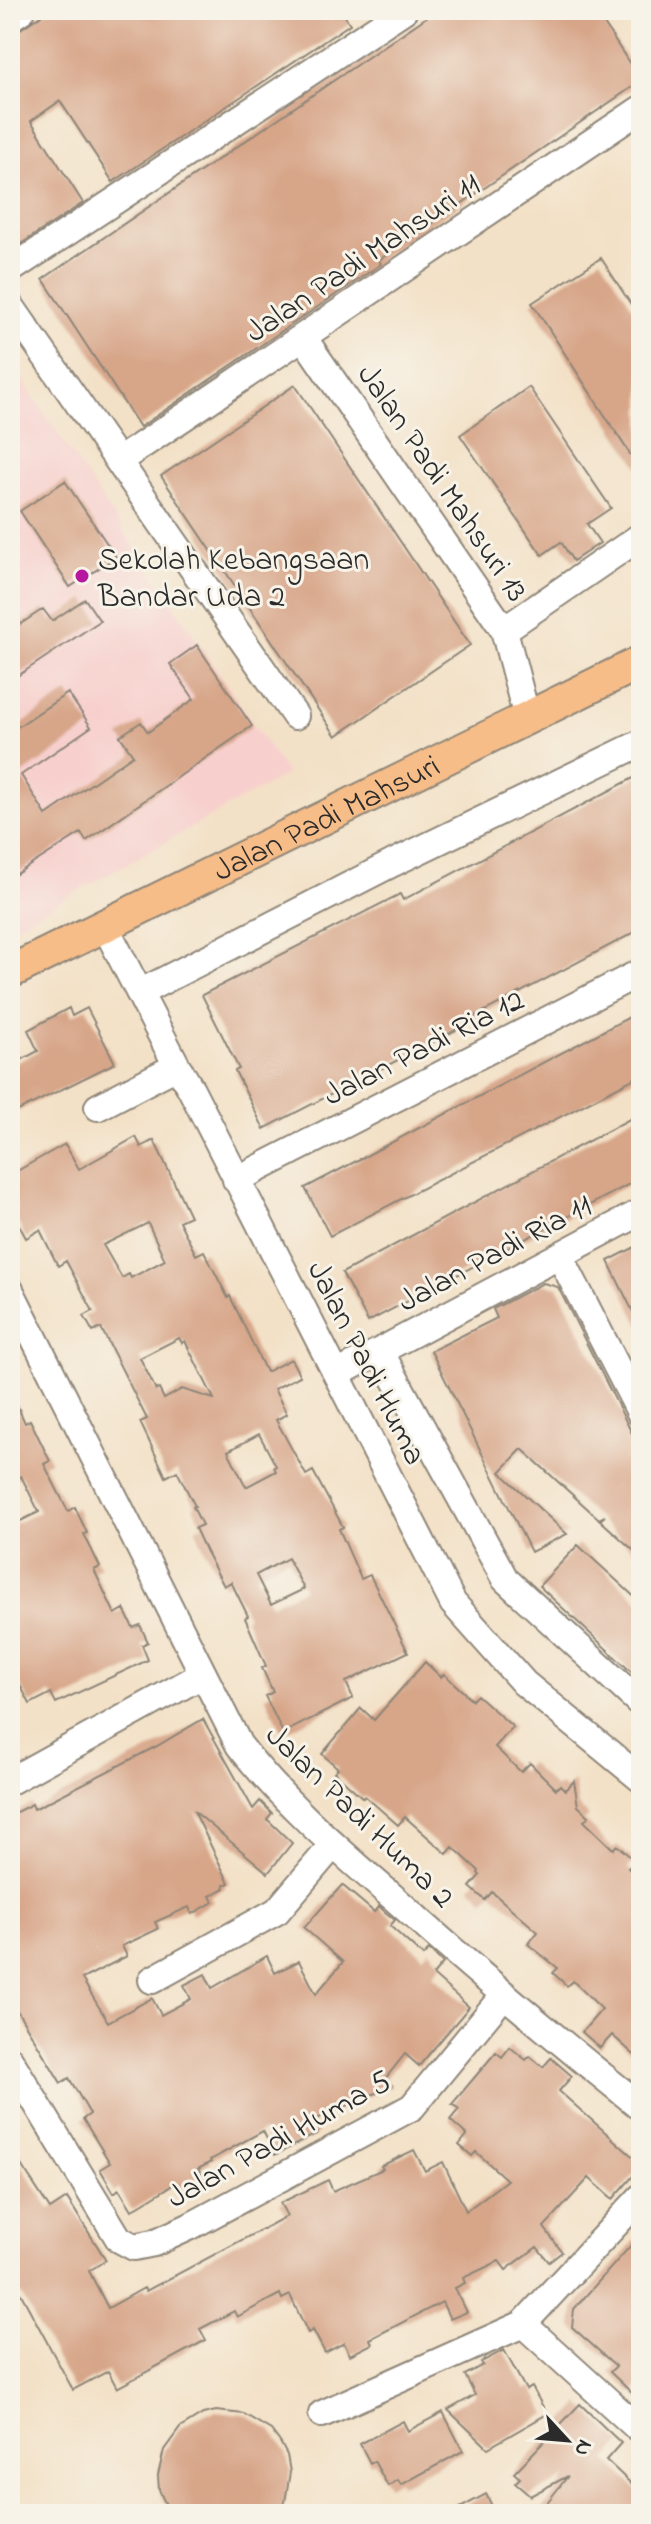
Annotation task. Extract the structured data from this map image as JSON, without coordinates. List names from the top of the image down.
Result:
{
  "streets": {
    "main road": ["Jalan Padi Mahsuri"],
    "street": [
      "Jalan Padi Mahsuri 11",
      "Jalan Padi Mahsuri 13",
      "Jalan Padi Ria 12",
      "Jalan Padi Ria 11",
      "Jalan Padi Huma",
      "Jalan Padi Huma 2",
      "Jalan Padi Huma 5"
    ]
  },
  "crossings": [
    ["Jalan Padi Mahsuri 11", "Jalan Padi Mahsuri 13"],
    ["Jalan Padi Mahsuri 13", "Jalan Padi Mahsuri"],
    ["Jalan Padi Mahsuri", "Jalan Padi Huma"],
    ["Jalan Padi Ria 12", "Jalan Padi Huma"],
    ["Jalan Padi Ria 11", "Jalan Padi Huma"],
    ["Jalan Padi Huma 2", "Jalan Padi Huma 5"]
  ],
  "places": ["Sekolah Kebangsaan Bandar Uda 2"],
  "north": "bottom right"
}
